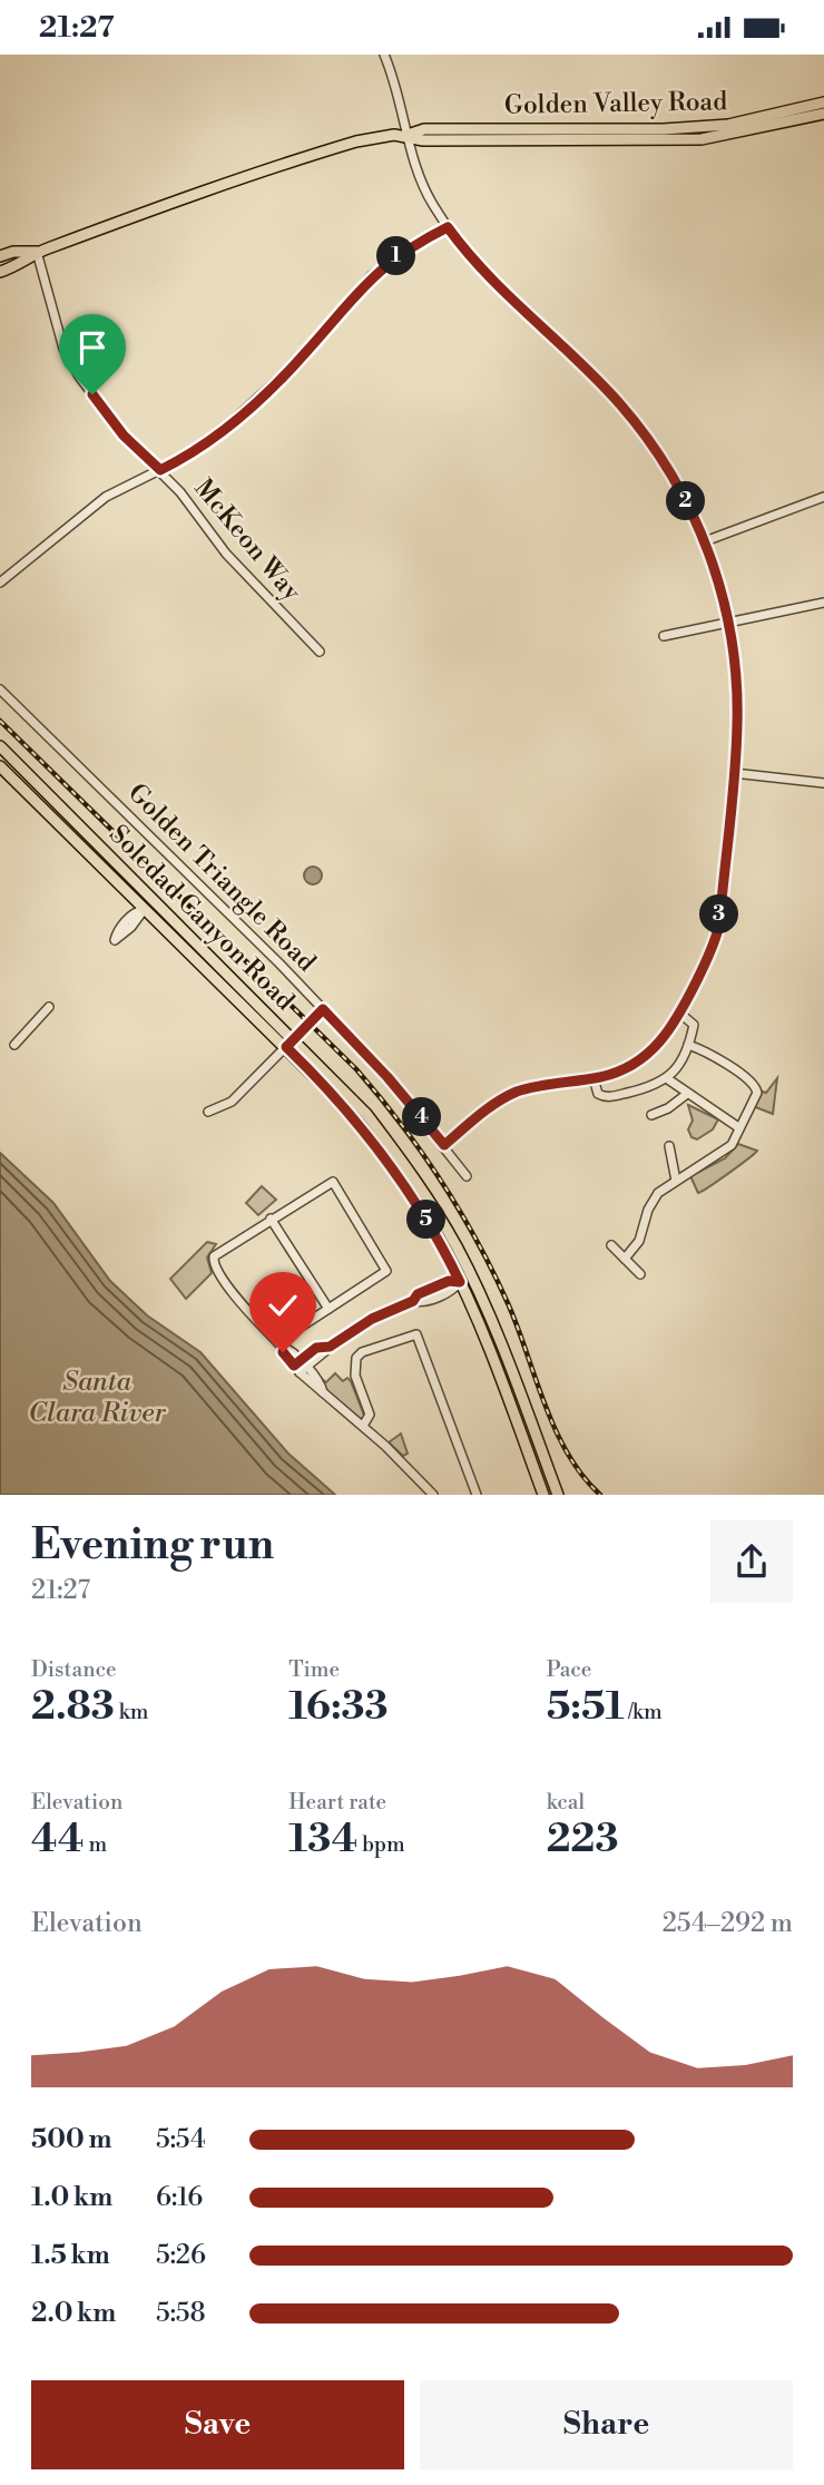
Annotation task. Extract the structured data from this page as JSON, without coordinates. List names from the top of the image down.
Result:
{
  "streets": {
    "main road": ["Golden Valley Road", "Soledad Canyon Road"],
    "street": ["McKeon Way", "Golden Triangle Road"]
  },
  "crossings": [
    ["Golden Valley Road", "McKeon Way"]
  ],
  "water": ["Santa Clara River"],
  "page": {
    "status": "21:27",
    "pins": [
      "1",
      "2",
      "3",
      "4",
      "5"
    ],
    "heading": ["Evening run", "21:27"],
    "stats": [
      ["Distance", "2.83 km"],
      ["Time", "16:33"],
      ["Pace", "5:51 /km"],
      ["Elevation", "44 m"],
      ["Heart rate", "134 bpm"],
      ["kcal", "223"]
    ],
    "chart": ["Elevation", "254–292 m"],
    "list": [
      {
        "name": "500 m",
        "note": "5:54"
      },
      {
        "name": "1.0 km",
        "note": "6:16"
      },
      {
        "name": "1.5 km",
        "note": "5:26"
      },
      {
        "name": "2.0 km",
        "note": "5:58"
      }
    ],
    "buttons": ["Save", "Share"]
  }
}
